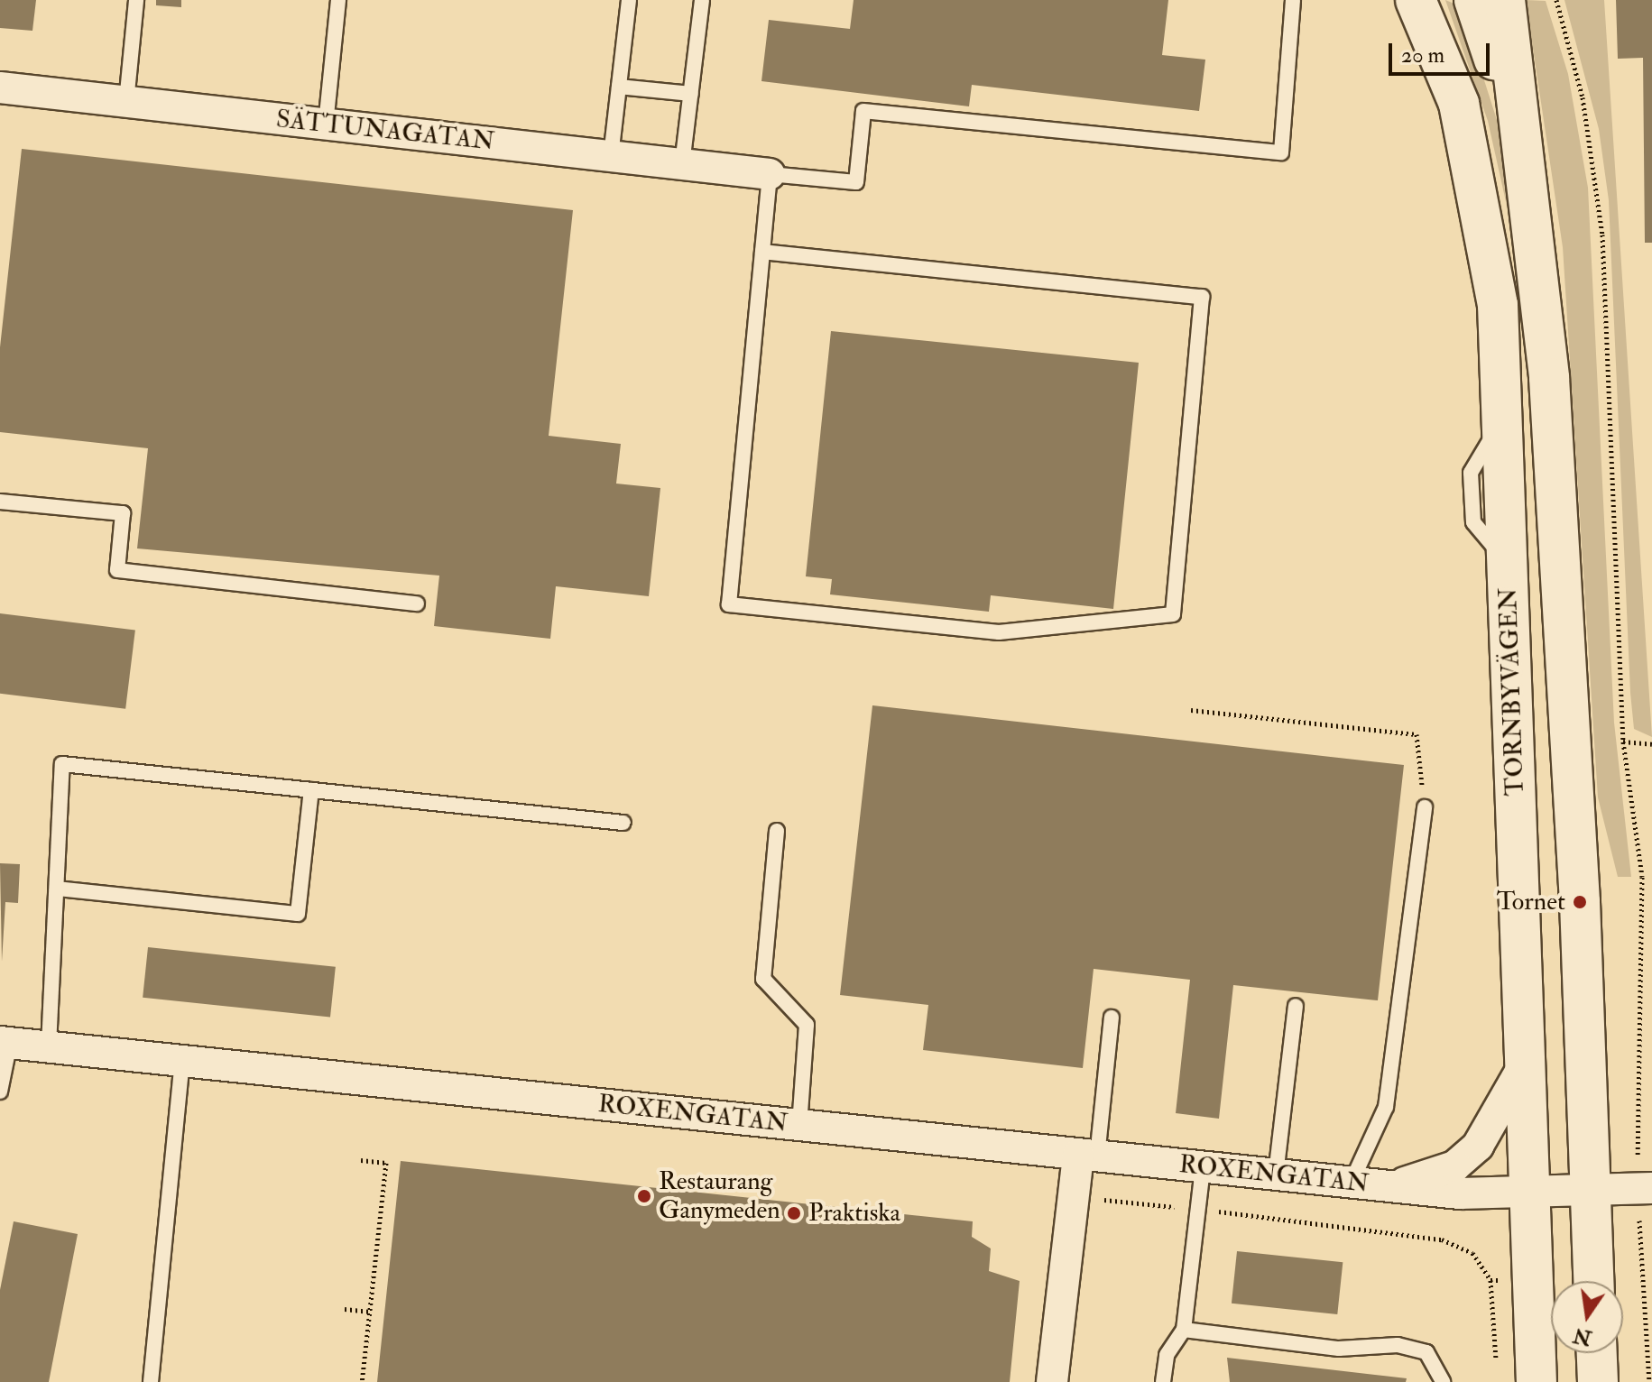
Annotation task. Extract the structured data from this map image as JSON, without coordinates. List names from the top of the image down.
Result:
{
  "streets": {
    "main road": ["TORNBYVÄGEN"],
    "street": ["SÄTTUNAGATAN", "ROXENGATAN"]
  },
  "crossings": [
    ["TORNBYVÄGEN", "ROXENGATAN"]
  ],
  "places": ["Tornet", "Restaurang Ganymeden", "Praktiska"],
  "scale_bar": "20 m",
  "north": "bottom"
}
